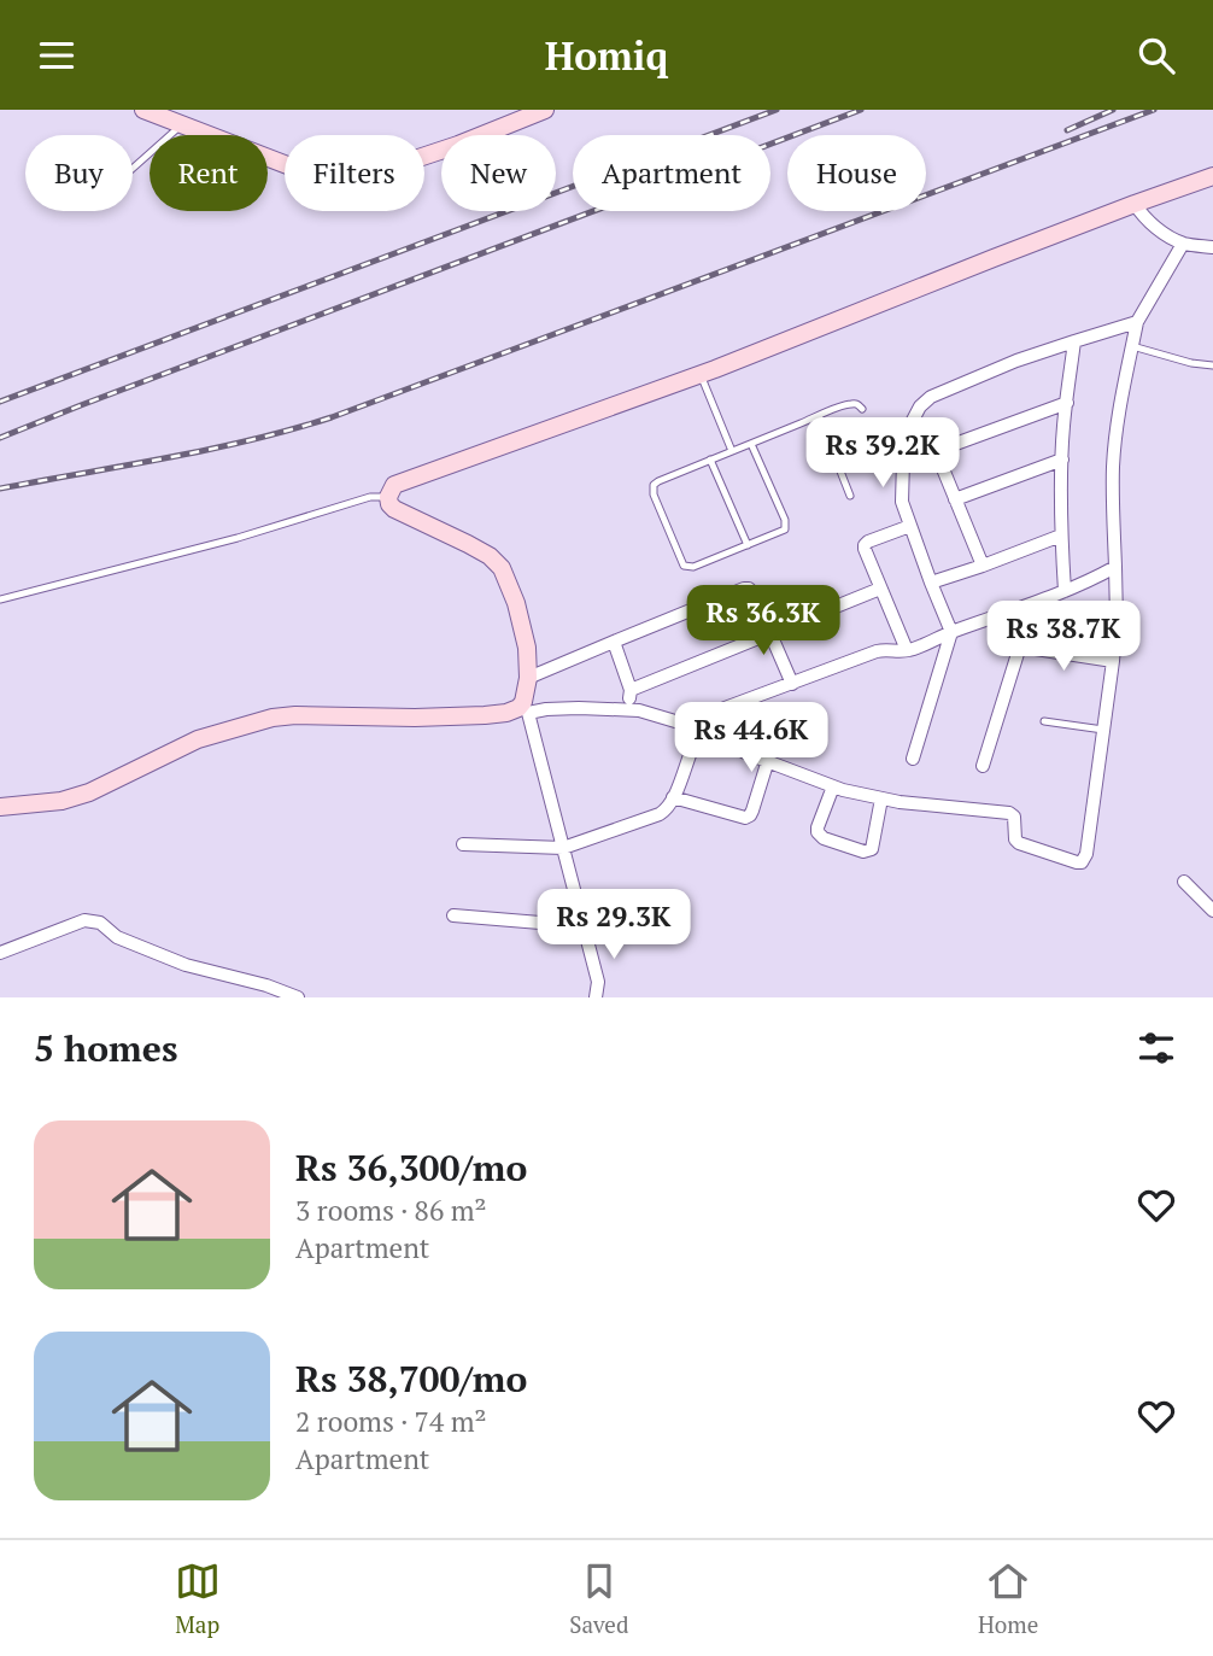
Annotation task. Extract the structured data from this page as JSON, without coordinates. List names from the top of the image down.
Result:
{
  "page": {
    "header": "Homiq",
    "chip": [
      "Buy",
      "Rent",
      "Filters",
      "New",
      "Apartment",
      "House"
    ],
    "price": [
      "Rs 39.2K",
      "Rs 36.3K",
      "Rs 38.7K",
      "Rs 44.6K",
      "Rs 29.3K"
    ],
    "heading": "5 homes",
    "list": [
      {
        "name": "Rs 36,300/mo",
        "note": "3 rooms · 86 m² · Apartment"
      },
      {
        "name": "Rs 38,700/mo",
        "note": "2 rooms · 74 m² · Apartment"
      }
    ],
    "tabs": ["Map", "Saved", "Home"]
  }
}
